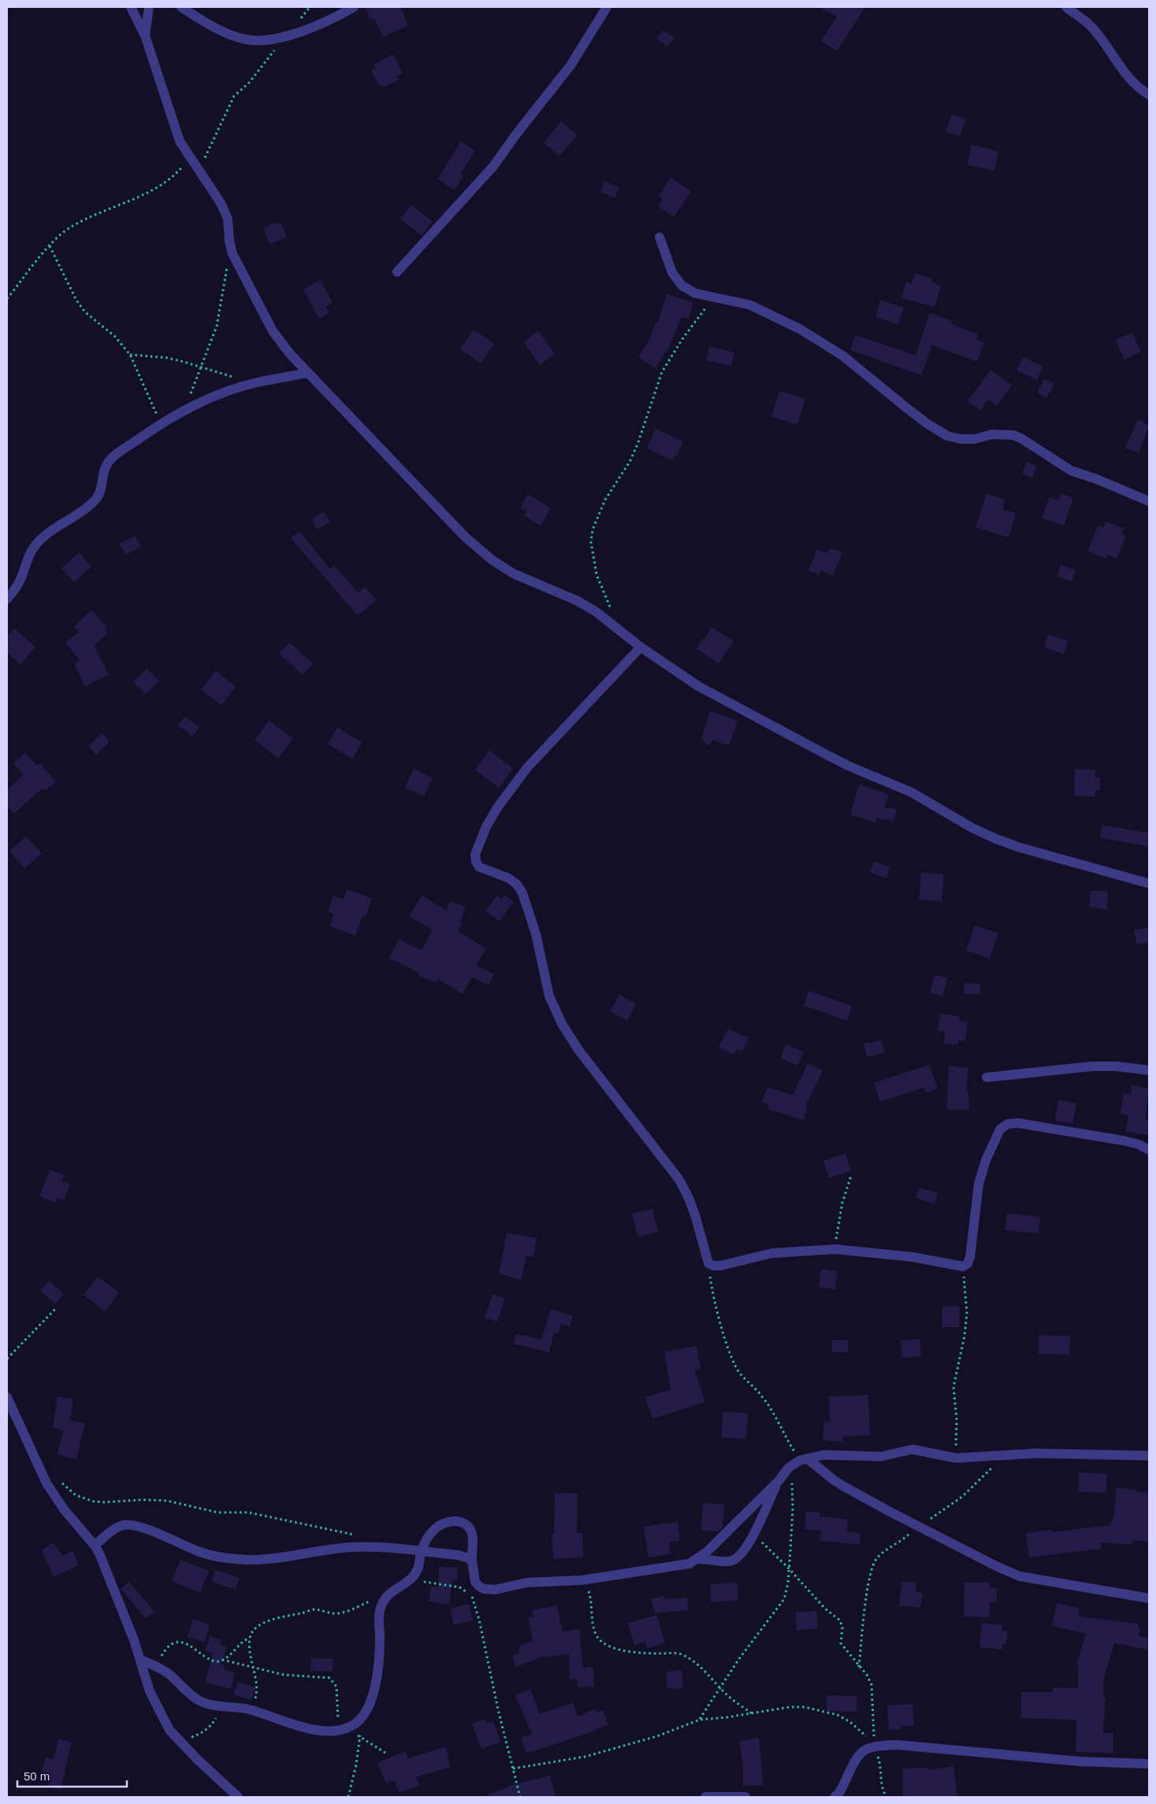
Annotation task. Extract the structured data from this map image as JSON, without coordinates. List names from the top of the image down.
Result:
{
  "scale_bar": "50 m"
}
